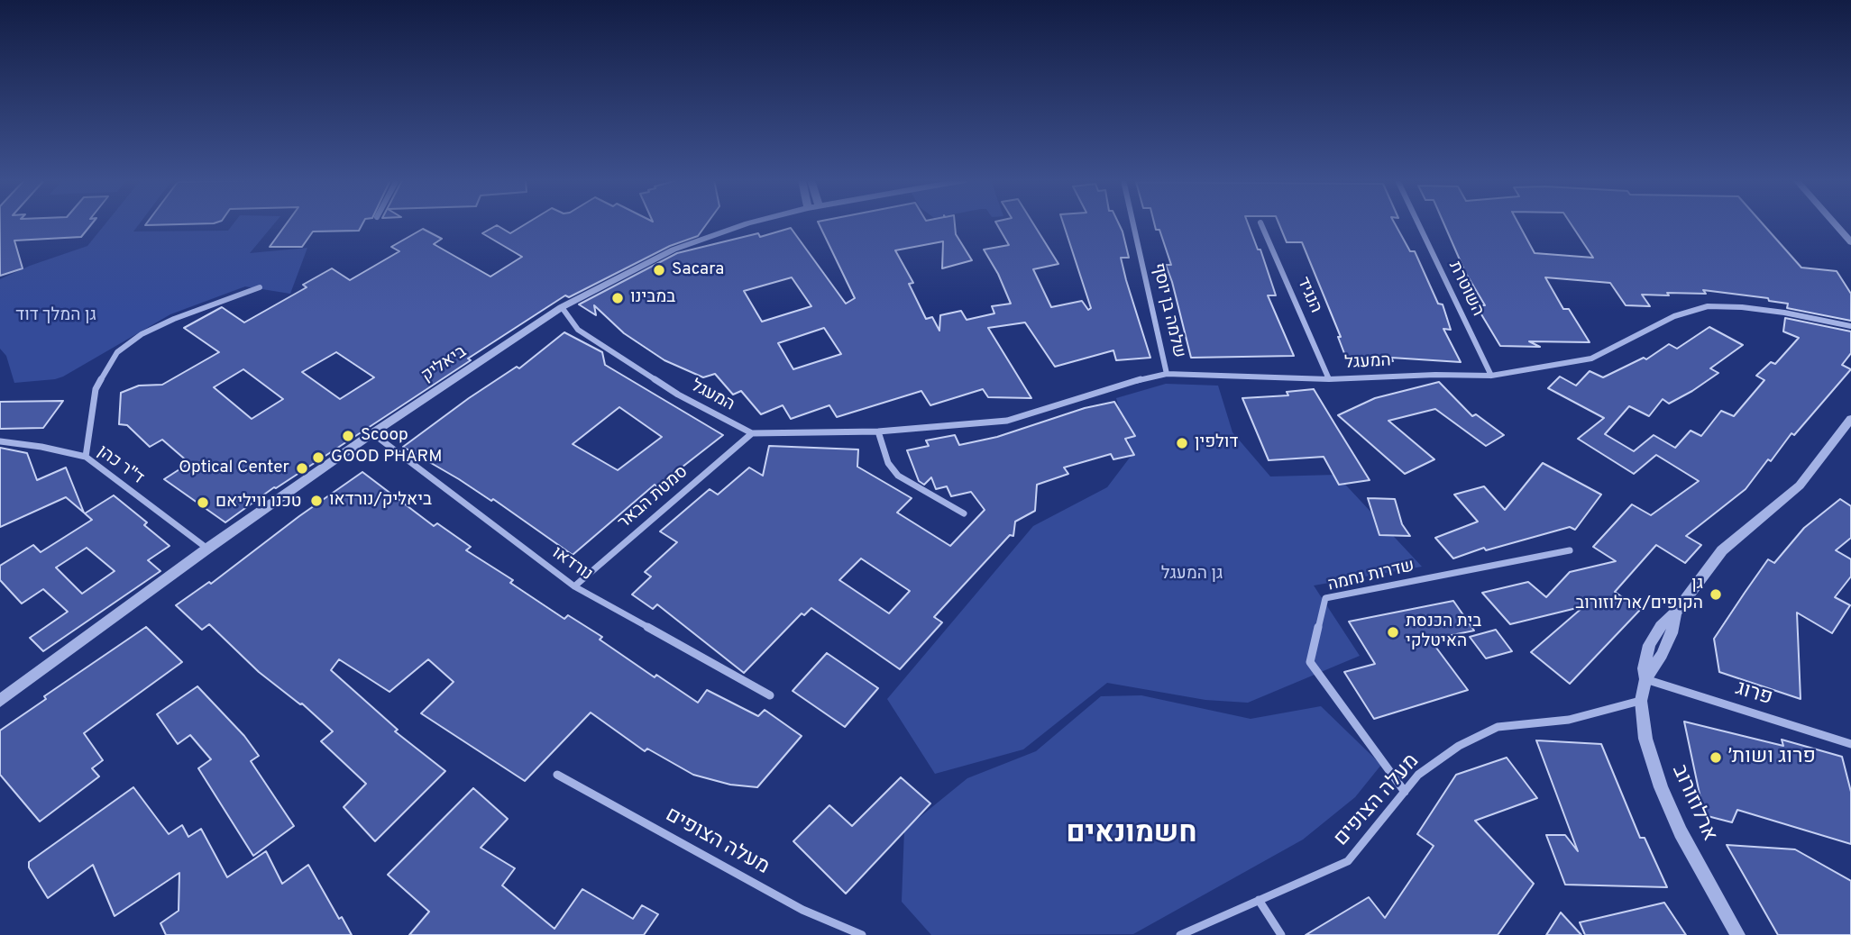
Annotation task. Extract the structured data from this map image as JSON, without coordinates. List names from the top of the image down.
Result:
{
  "streets": {
    "street": [
      "השוטרת",
      "הנגיד",
      "שלמה בן יוסף",
      "המעגל",
      "ביאליק",
      "ד\"ר כהן",
      "סמטת הבאר",
      "נורדאו",
      "שדרות נחמה",
      "פרוג",
      "מעלה הצופים",
      "ארלוזורוב"
    ]
  },
  "crossings": [
    ["השוטרת", "המעגל"],
    ["הנגיד", "המעגל"],
    ["שלמה בן יוסף", "המעגל"],
    ["המעגל", "ביאליק"],
    ["המעגל", "סמטת הבאר"],
    ["ביאליק", "ד\"ר כהן"],
    ["ביאליק", "נורדאו"],
    ["סמטת הבאר", "נורדאו"],
    ["שדרות נחמה", "מעלה הצופים"],
    ["פרוג", "ארלוזורוב"],
    ["מעלה הצופים", "ארלוזורוב"]
  ],
  "districts": ["חשמונאים"],
  "parks": ["גן המלך דוד", "גן המעגל"],
  "places": [
    "Sacara",
    "במבינו",
    "Scoop",
    "דולפין",
    "GOOD PHARM",
    "Optical Center",
    "ביאליק/נורדאו",
    "טכנו וויליאם",
    "גן הקופים/ארלוזורוב",
    "בית הכנסת האיטלקי",
    "פרוג ושות׳"
  ]
}
